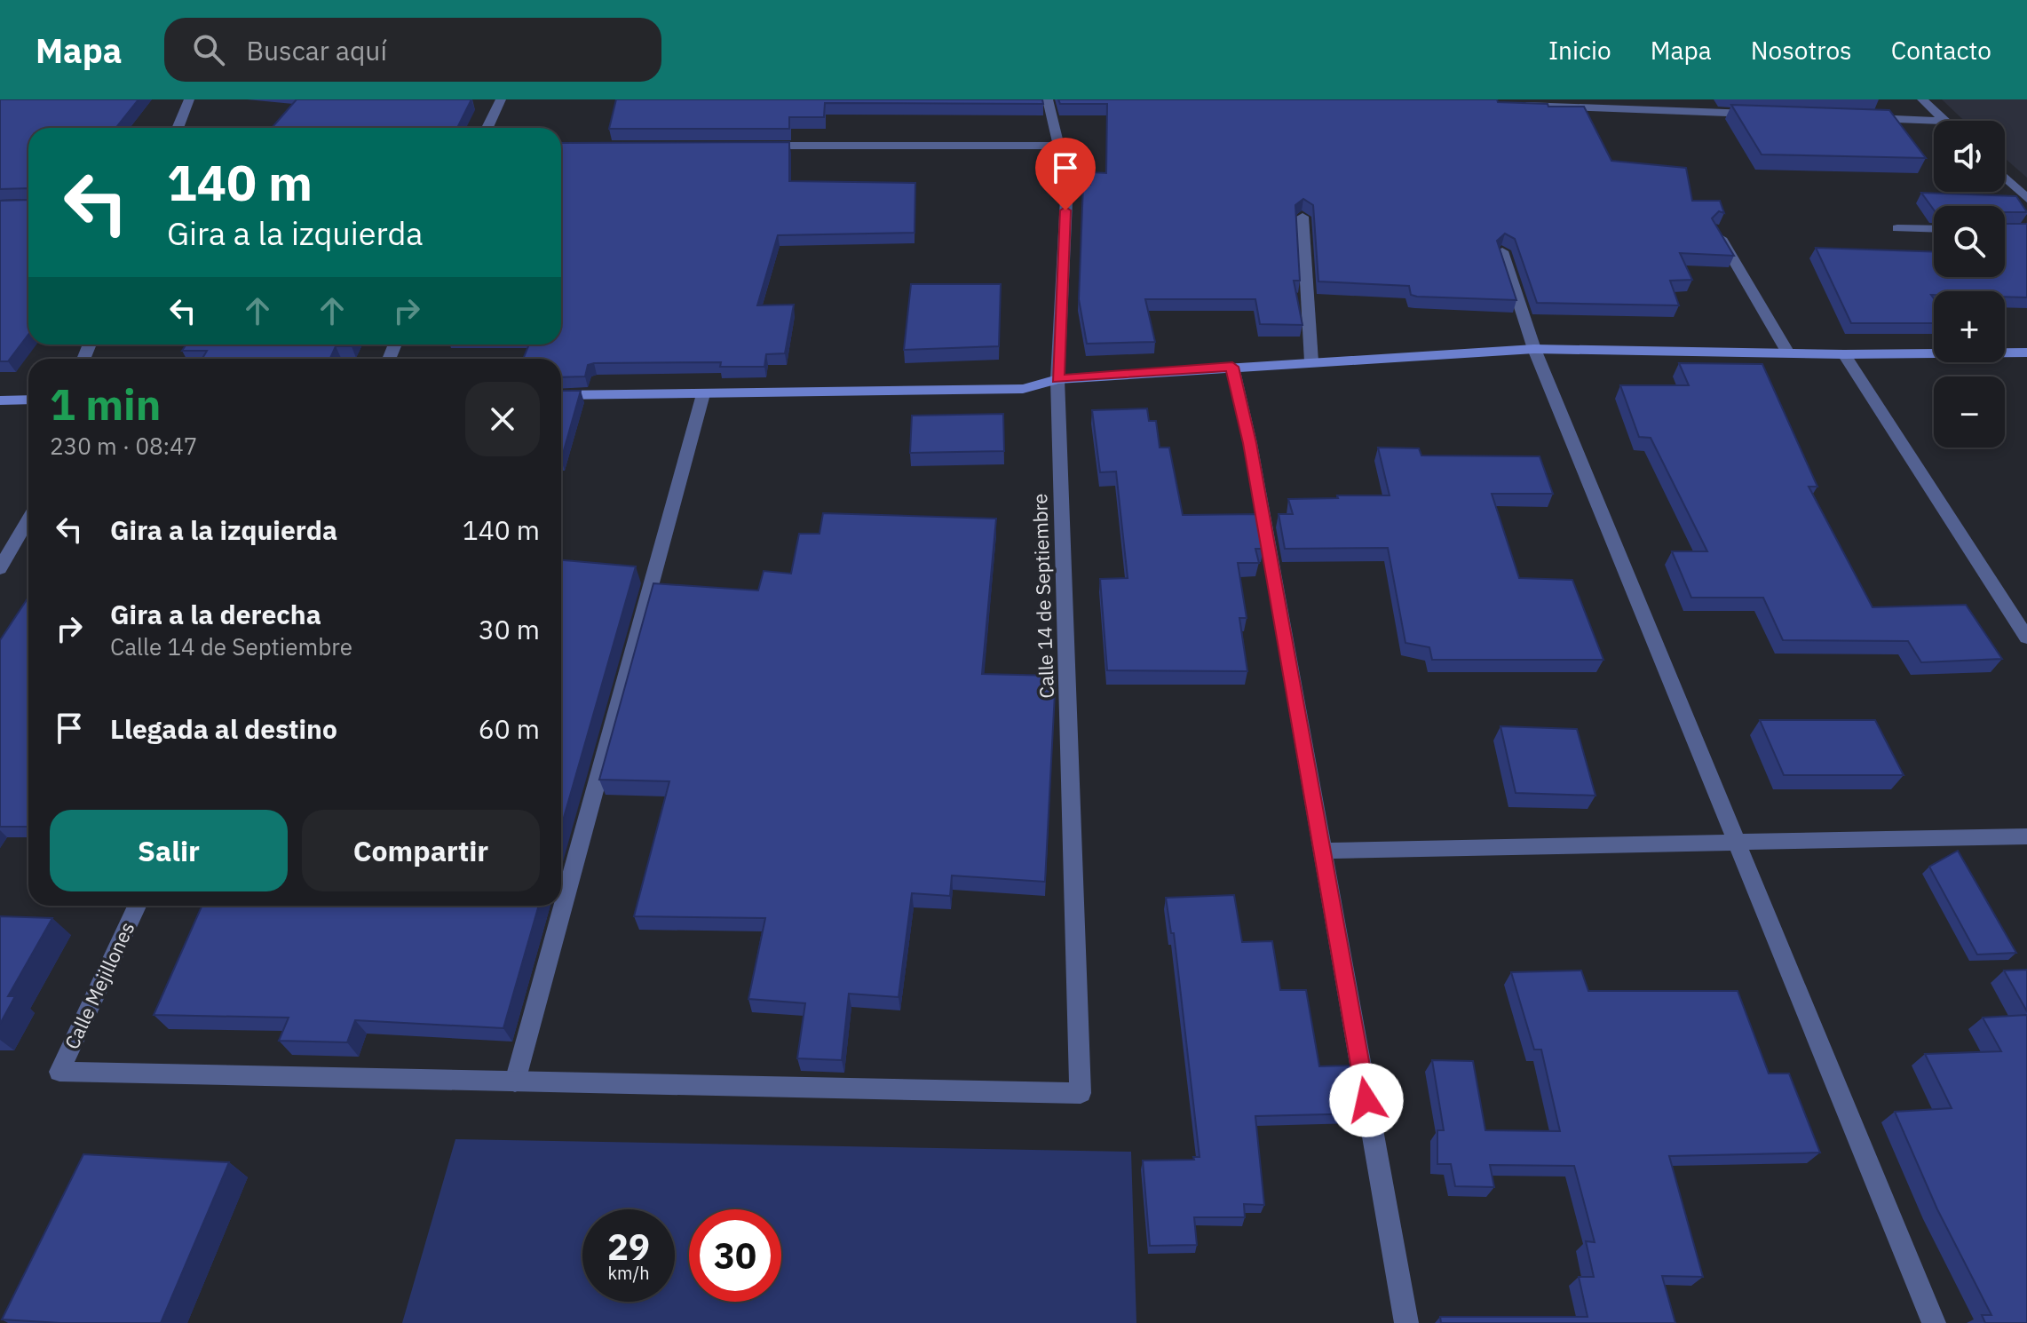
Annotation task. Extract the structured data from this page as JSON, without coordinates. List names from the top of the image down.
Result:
{
  "streets": {
    "street": ["Calle 14 de Septiembre", "Calle Mejillones"]
  },
  "crossings": [
    ["Calle 14 de Septiembre", "Calle Mejillones"]
  ],
  "page": {
    "header": "Mapa",
    "search": "Buscar aquí",
    "nav": [
      "Inicio",
      "Mapa",
      "Nosotros",
      "Contacto"
    ],
    "map_buttons": ["+", "−"],
    "turn": ["140 m", "Gira a la izquierda"],
    "heading": ["1 min", "230 m · 08:47"],
    "list": [
      {
        "name": "Gira a la izquierda",
        "value": "140 m"
      },
      {
        "name": "Gira a la derecha",
        "note": "Calle 14 de Septiembre",
        "value": "30 m"
      },
      {
        "name": "Llegada al destino",
        "value": "60 m"
      }
    ],
    "buttons": ["Salir", "Compartir"],
    "speed": "29 km/h",
    "limit": "30"
  }
}
